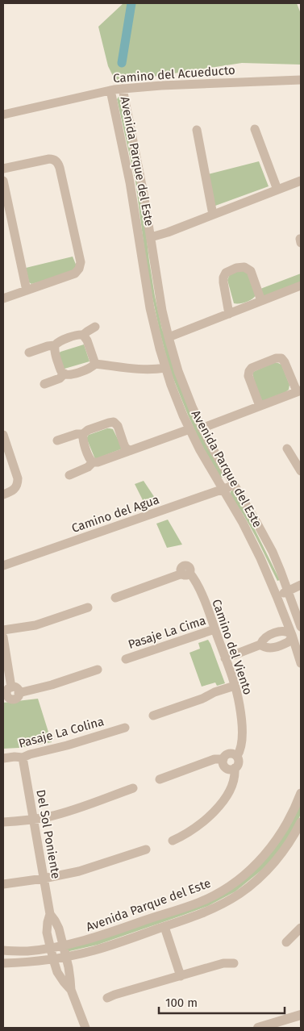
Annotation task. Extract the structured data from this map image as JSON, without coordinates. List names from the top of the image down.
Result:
{
  "streets": {
    "street": [
      "Camino del Acueducto",
      "Avenida Parque del Este",
      "Camino del Agua",
      "Pasaje La Cima",
      "Camino del Viento",
      "Pasaje La Colina",
      "Del Sol Poniente"
    ]
  },
  "crossings": [
    ["Camino del Acueducto", "Avenida Parque del Este"],
    ["Avenida Parque del Este", "Camino del Agua"],
    ["Avenida Parque del Este", "Del Sol Poniente"],
    ["Pasaje La Cima", "Camino del Viento"],
    ["Pasaje La Colina", "Del Sol Poniente"]
  ],
  "scale_bar": "100 m"
}
